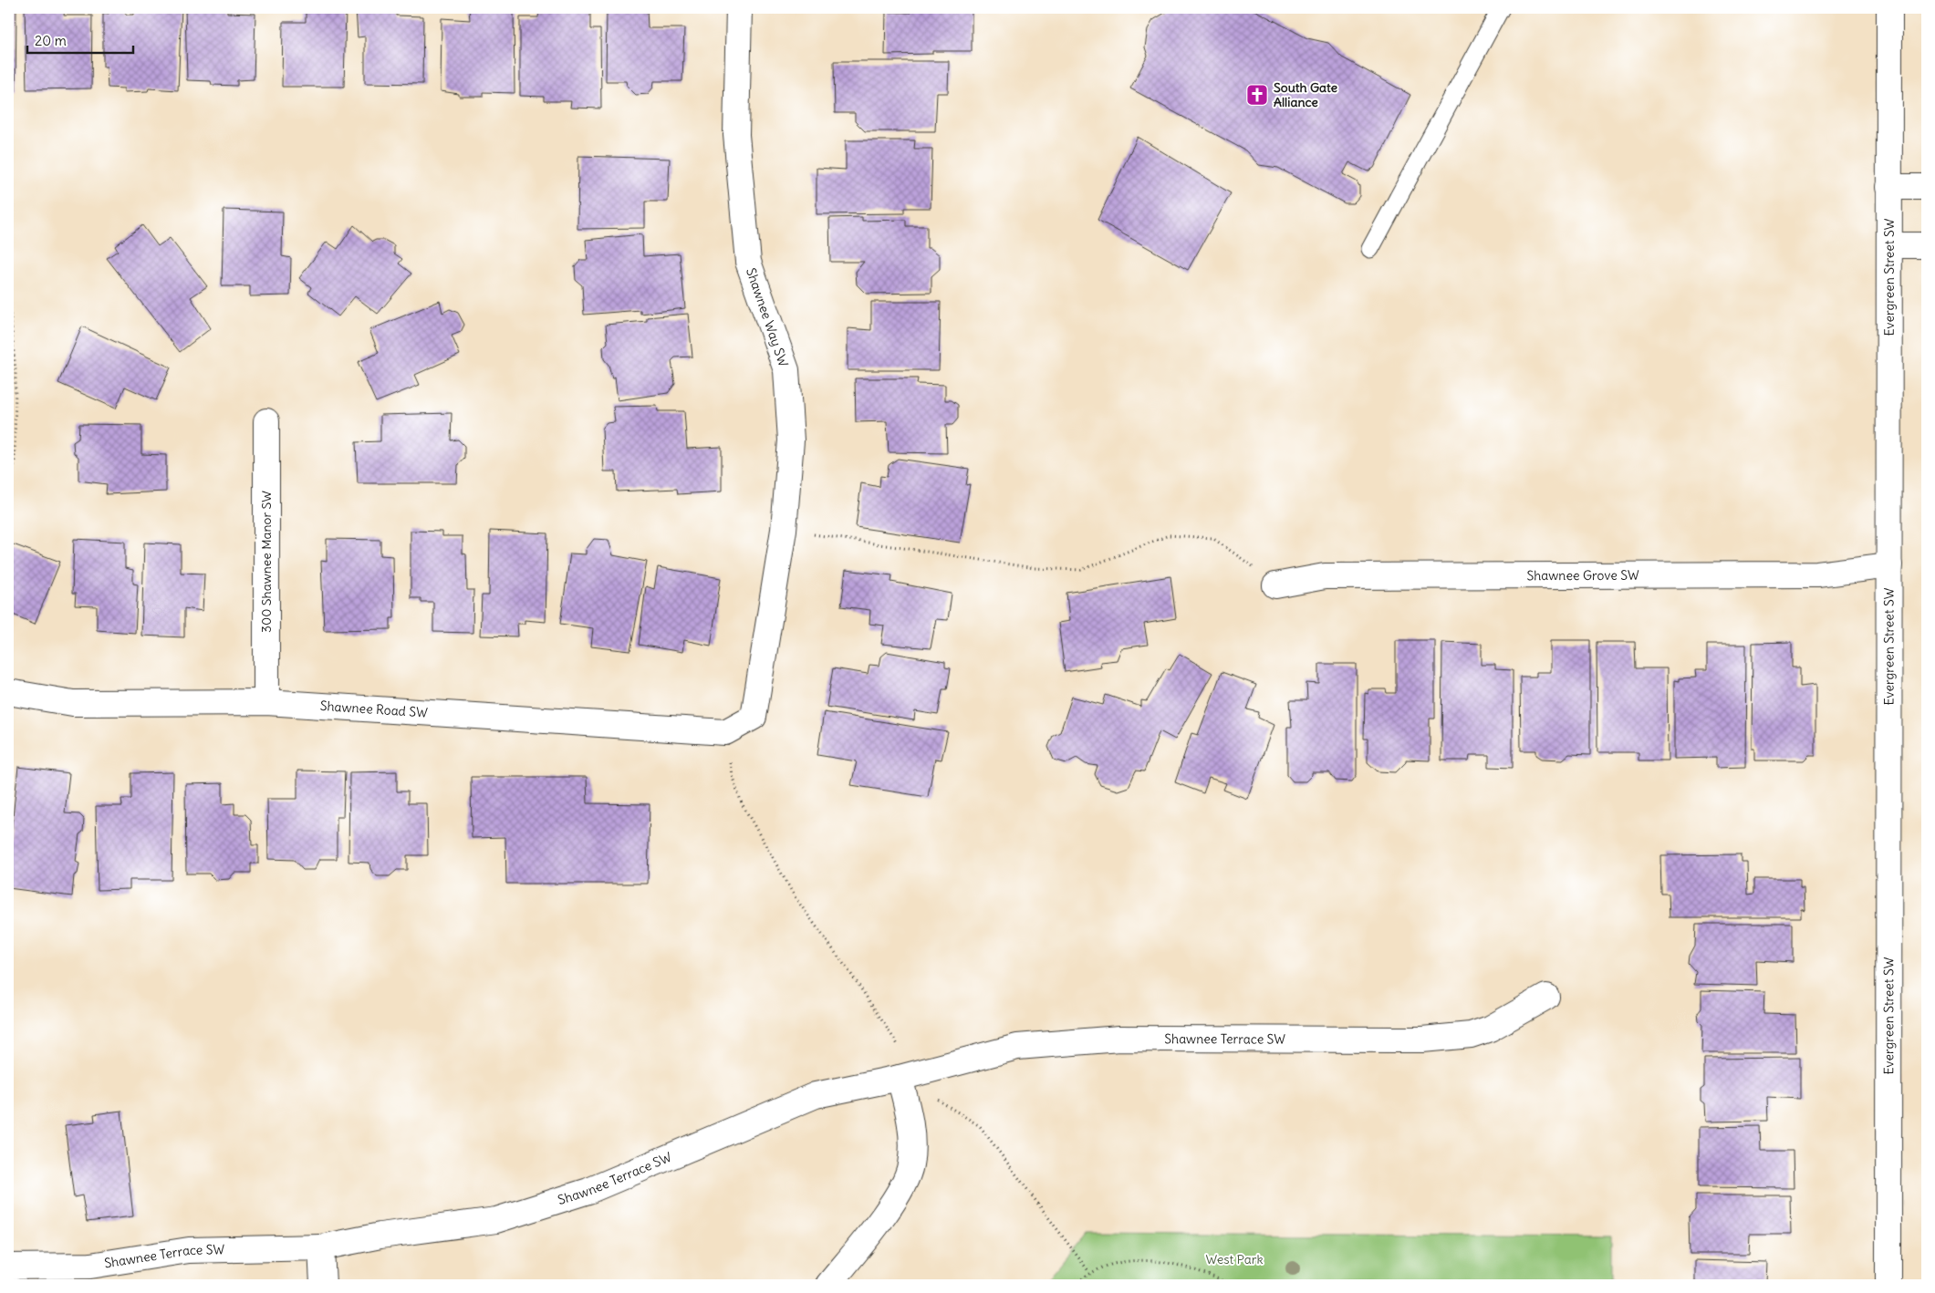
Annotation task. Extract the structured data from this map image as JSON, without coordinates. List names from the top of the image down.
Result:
{
  "streets": {
    "street": [
      "Evergreen Street SW",
      "Shawnee Way SW",
      "300 Shawnee Manor SW",
      "Shawnee Grove SW",
      "Shawnee Road SW",
      "Shawnee Terrace SW"
    ]
  },
  "crossings": [
    ["Evergreen Street SW", "Shawnee Grove SW"],
    ["Shawnee Way SW", "Shawnee Road SW"],
    ["300 Shawnee Manor SW", "Shawnee Road SW"]
  ],
  "parks": ["West Park"],
  "places": {
    "church": ["South Gate Alliance"]
  },
  "scale_bar": "20 m"
}
